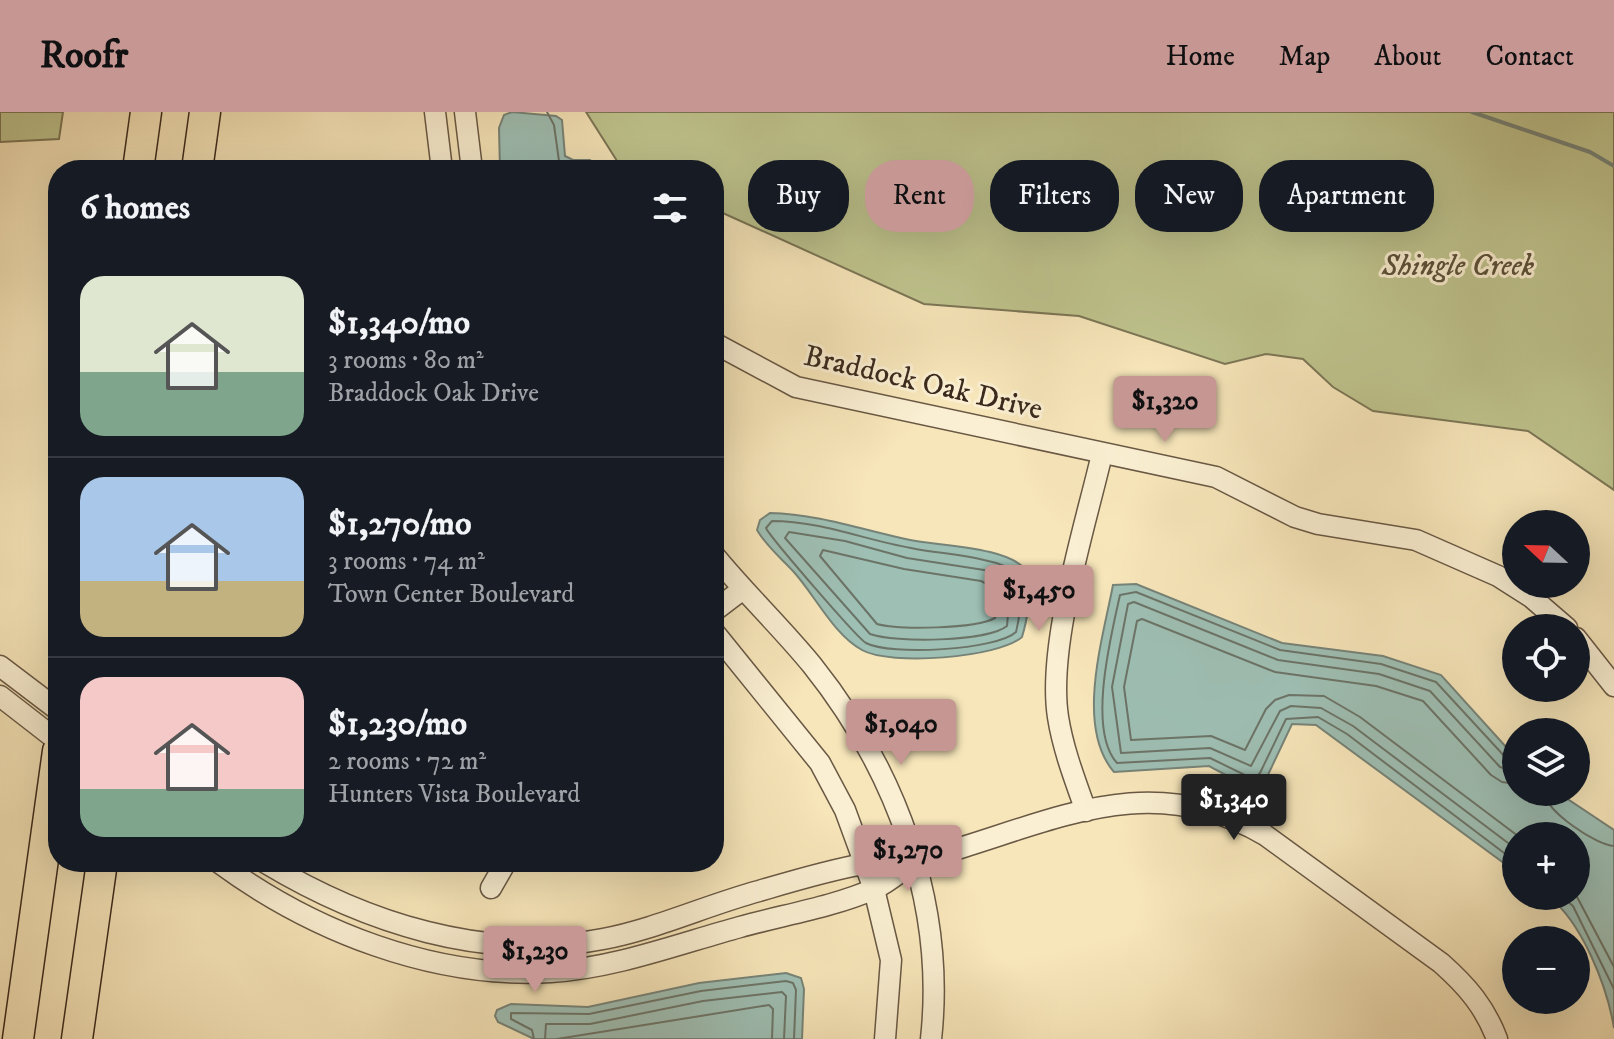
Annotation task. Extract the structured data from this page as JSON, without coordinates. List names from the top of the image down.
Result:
{
  "streets": {
    "street": ["Braddock Oak Drive"]
  },
  "parks": ["Shingle Creek"],
  "north": "left",
  "page": {
    "header": "Roofr",
    "nav": [
      "Home",
      "Map",
      "About",
      "Contact"
    ],
    "chip": [
      "Buy",
      "Rent",
      "Filters",
      "New",
      "Apartment"
    ],
    "heading": "6 homes",
    "list": [
      {
        "name": "$1,340/mo",
        "note": "3 rooms · 80 m² · Braddock Oak Drive"
      },
      {
        "name": "$1,270/mo",
        "note": "3 rooms · 74 m² · Town Center Boulevard"
      },
      {
        "name": "$1,230/mo",
        "note": "2 rooms · 72 m² · Hunters Vista Boulevard"
      }
    ],
    "price": [
      "$1,320",
      "$1,450",
      "$1,040",
      "$1,340",
      "$1,270",
      "$1,230"
    ],
    "map_buttons": ["+", "−"]
  }
}
